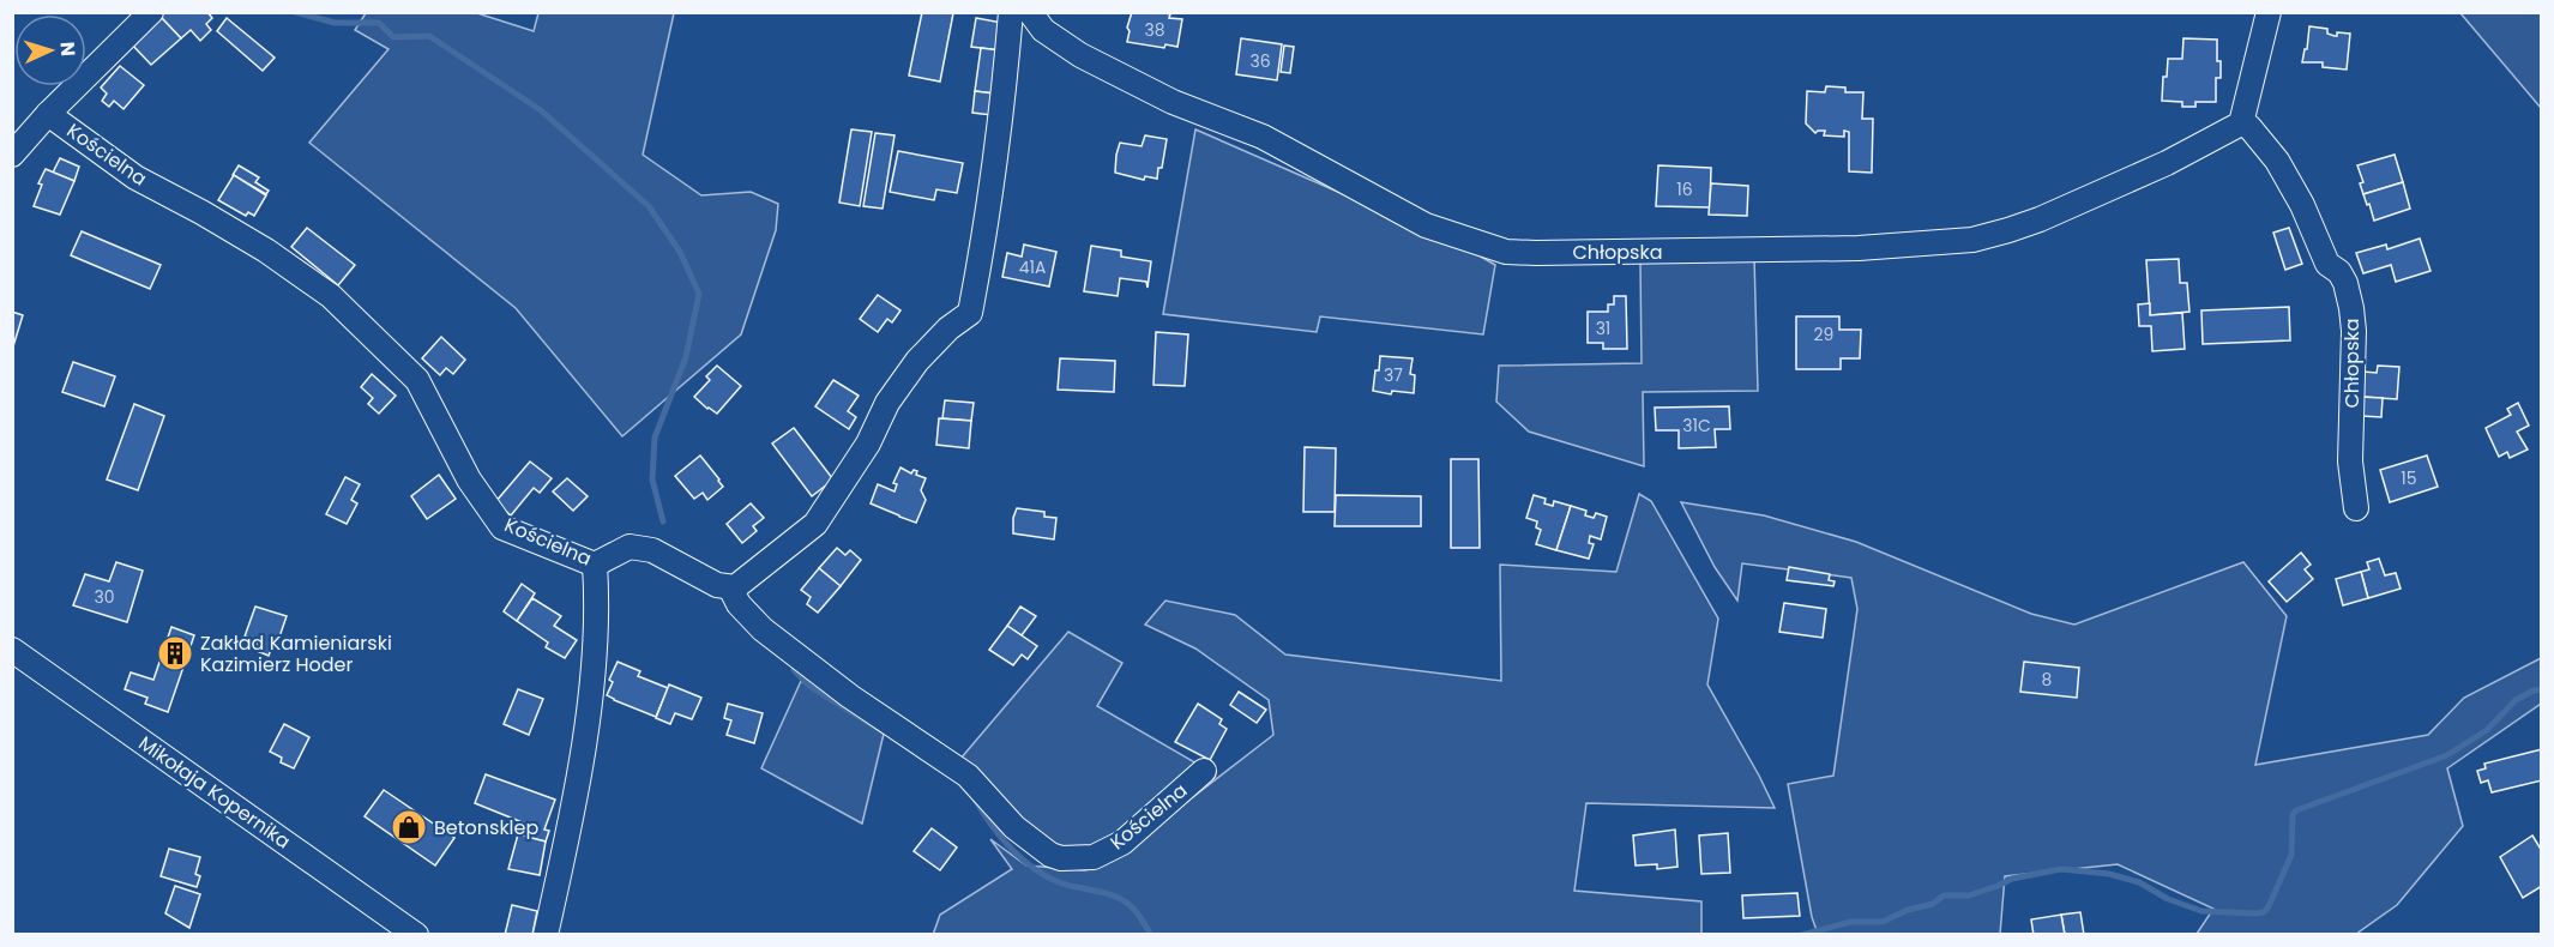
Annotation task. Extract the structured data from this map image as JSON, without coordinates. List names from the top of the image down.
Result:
{
  "streets": {
    "street": ["Kościelna", "Chłopska", "Mikołaja Kopernika"]
  },
  "places": {
    "building": ["Zakład Kamieniarski Kazimierz Hoder"],
    "shop": ["Betonsklep"]
  },
  "house_numbers": [
    "38",
    "36",
    "16",
    "41A",
    "31",
    "29",
    "37",
    "31C",
    "15",
    "30",
    "8"
  ],
  "north": "right"
}
